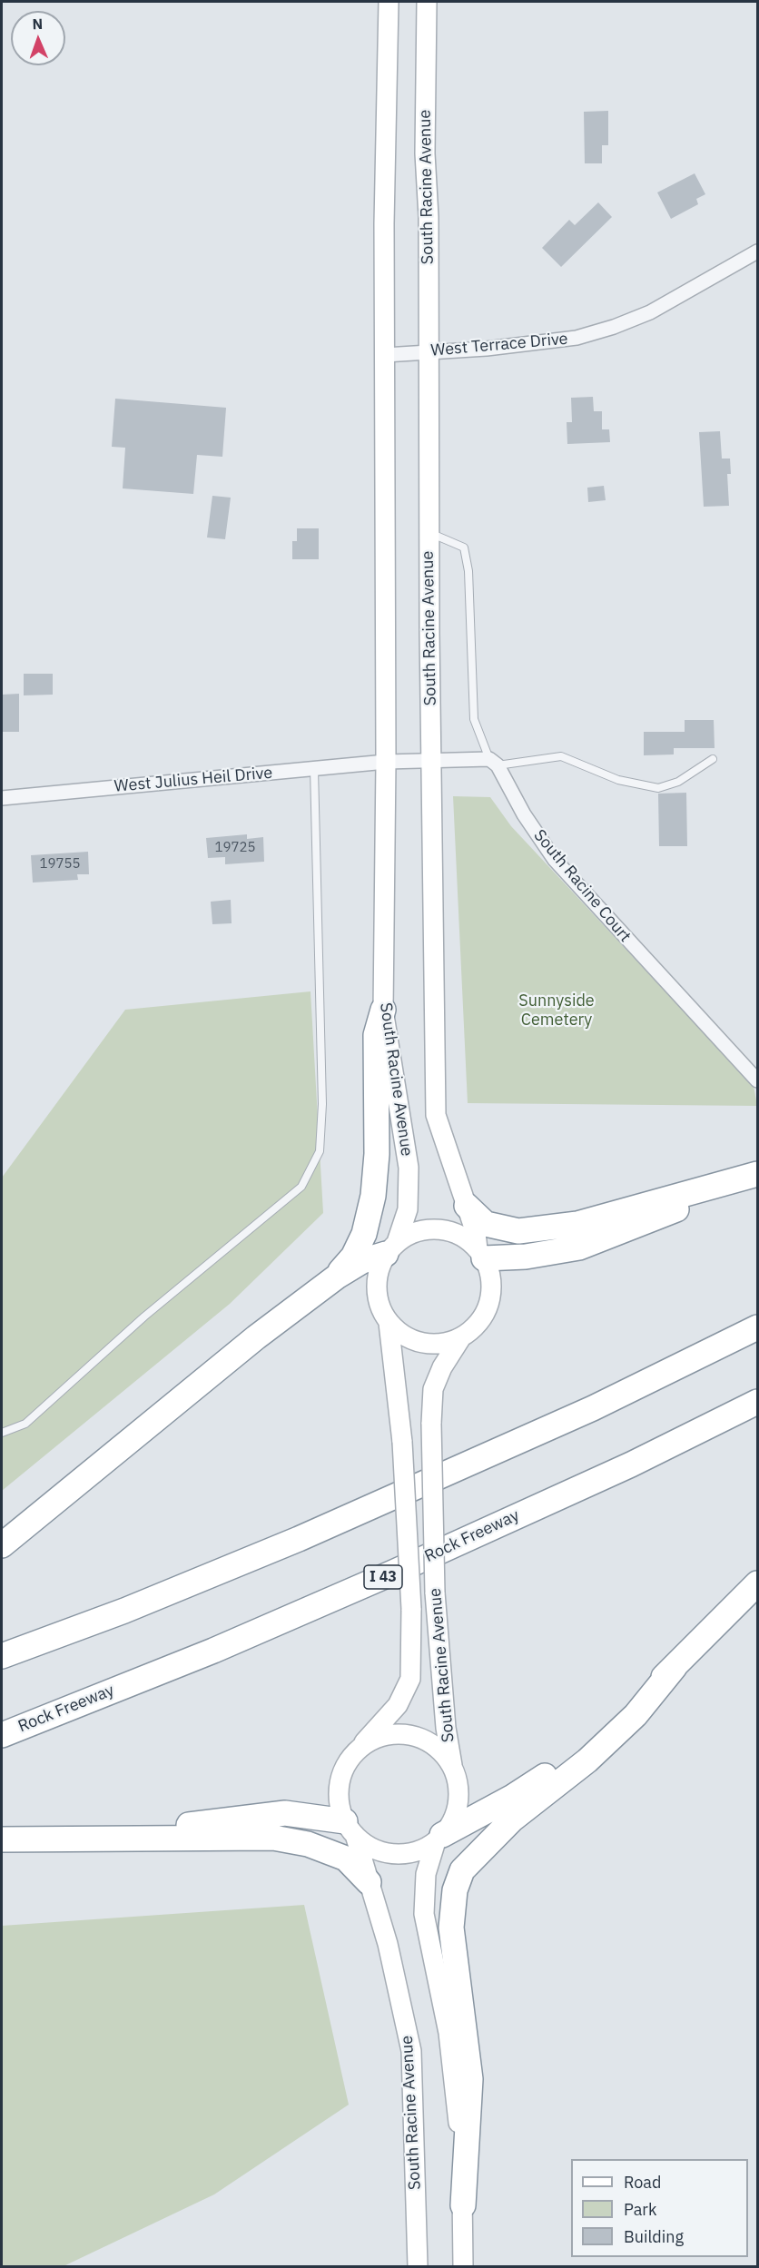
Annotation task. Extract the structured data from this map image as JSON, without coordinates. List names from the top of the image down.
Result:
{
  "streets": {
    "highway": ["Rock Freeway", "I 43"],
    "main road": ["South Racine Avenue"],
    "street": ["West Terrace Drive", "West Julius Heil Drive", "South Racine Court"]
  },
  "crossings": [
    ["South Racine Avenue", "West Terrace Drive"],
    ["South Racine Avenue", "West Julius Heil Drive"]
  ],
  "parks": ["Sunnyside Cemetery"],
  "house_numbers": ["19725", "19755"],
  "legend": ["Road", "Park", "Building"],
  "north": "top"
}
